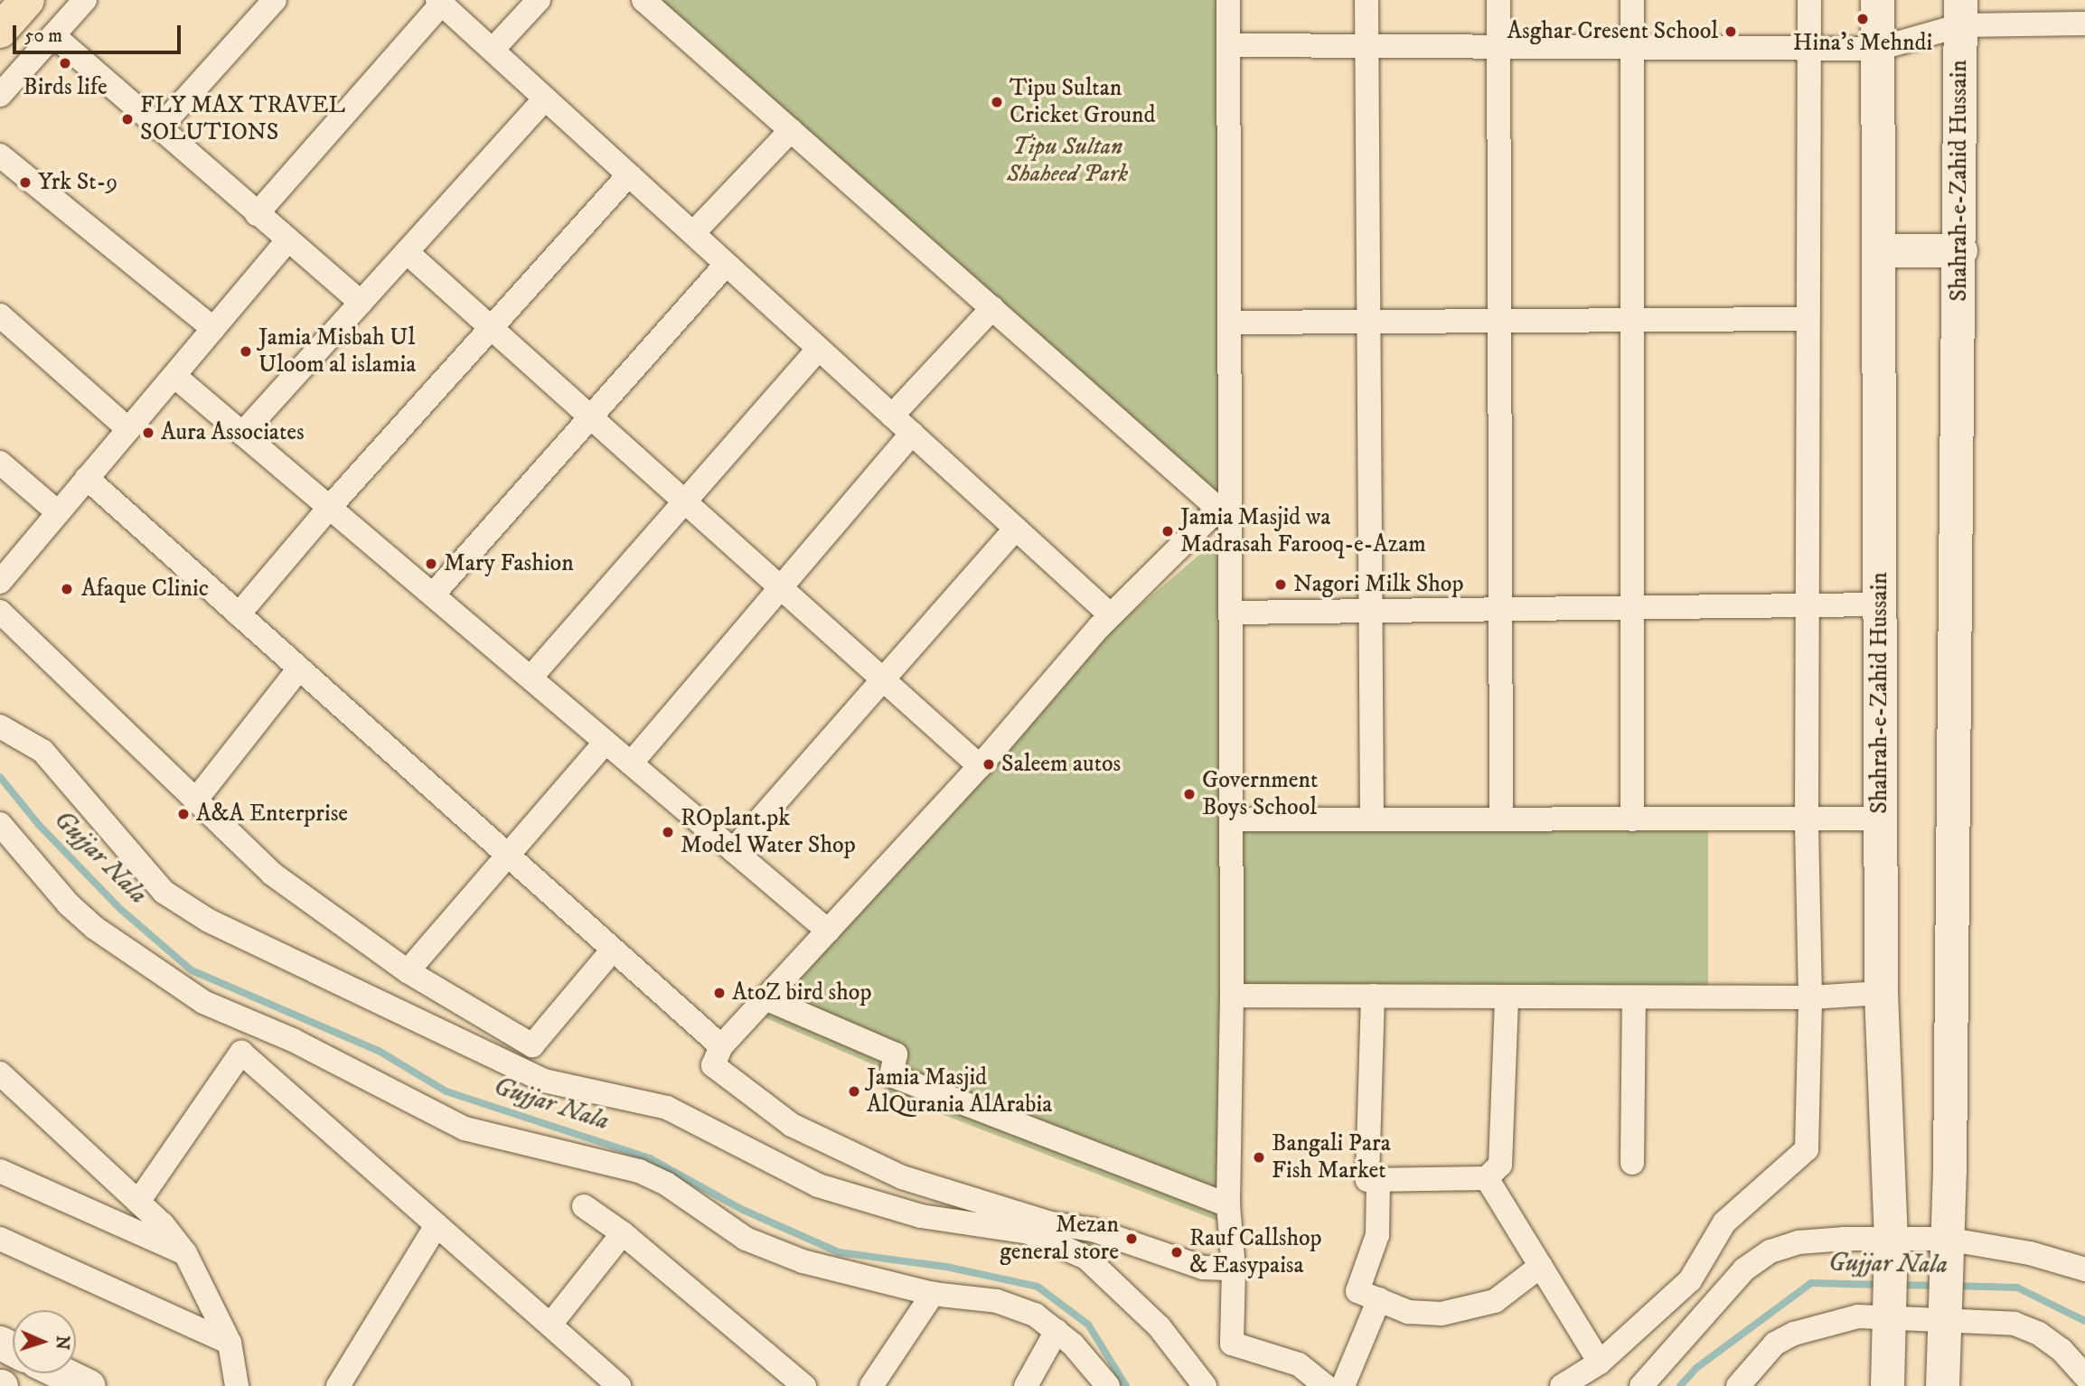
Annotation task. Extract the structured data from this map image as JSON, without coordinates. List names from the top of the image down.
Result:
{
  "streets": {
    "main road": ["Shahrah-e-Zahid Hussain"]
  },
  "water": ["Gujjar Nala"],
  "parks": ["Tipu Sultan Shaheed Park"],
  "places": [
    "Hina's Mehndi",
    "Asghar Cresent School",
    "Birds life",
    "Tipu Sultan Cricket Ground",
    "FLY MAX TRAVEL SOLUTIONS",
    "Yrk St-9",
    "Jamia Misbah Ul Uloom al islamia",
    "Aura Associates",
    "Jamia Masjid wa Madrasah Farooq-e-Azam",
    "Mary Fashion",
    "Nagori Milk Shop",
    "Afaque Clinic",
    "Saleem autos",
    "Government Boys School",
    "A&A Enterprise",
    "ROplant.pk Model Water Shop",
    "AtoZ bird shop",
    "Jamia Masjid AlQurania AlArabia",
    "Bangali Para Fish Market",
    "Mezan general store",
    "Rauf Callshop & Easypaisa"
  ],
  "scale_bar": "50 m",
  "north": "right"
}
